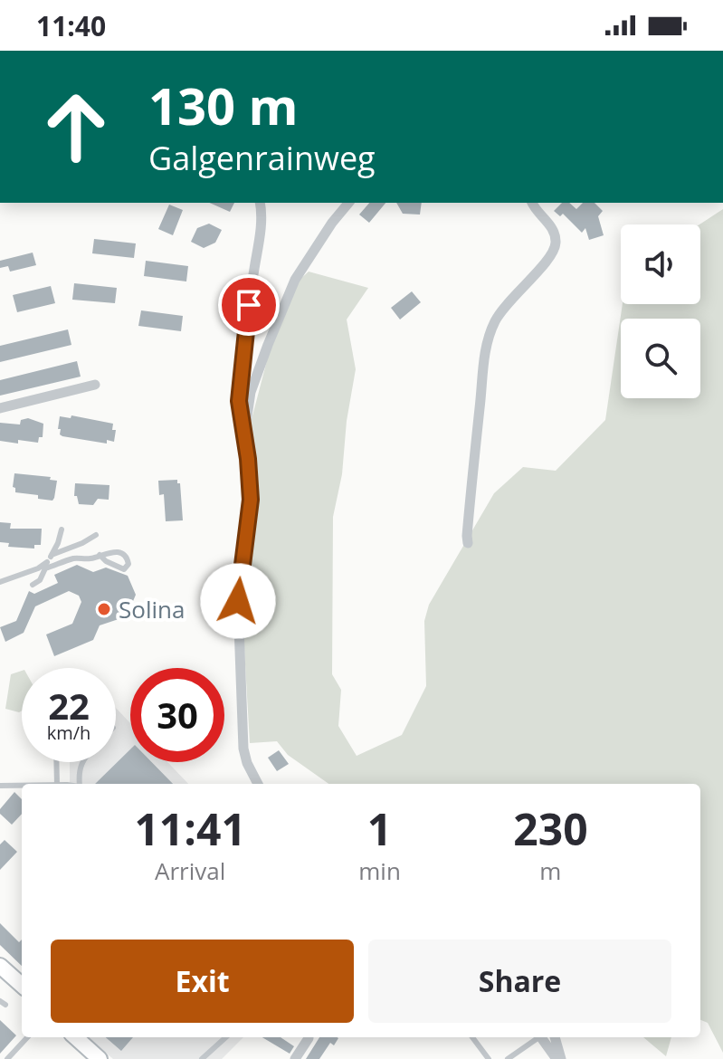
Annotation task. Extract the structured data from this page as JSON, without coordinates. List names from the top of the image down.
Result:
{
  "places": ["Solina"],
  "page": {
    "status": "11:40",
    "turn": ["130 m", "Galgenrainweg"],
    "speed": "22 km/h",
    "limit": "30",
    "eta": [
      "11:41",
      "Arrival",
      "1",
      "min",
      "230",
      "m"
    ],
    "buttons": ["Exit", "Share"]
  }
}
